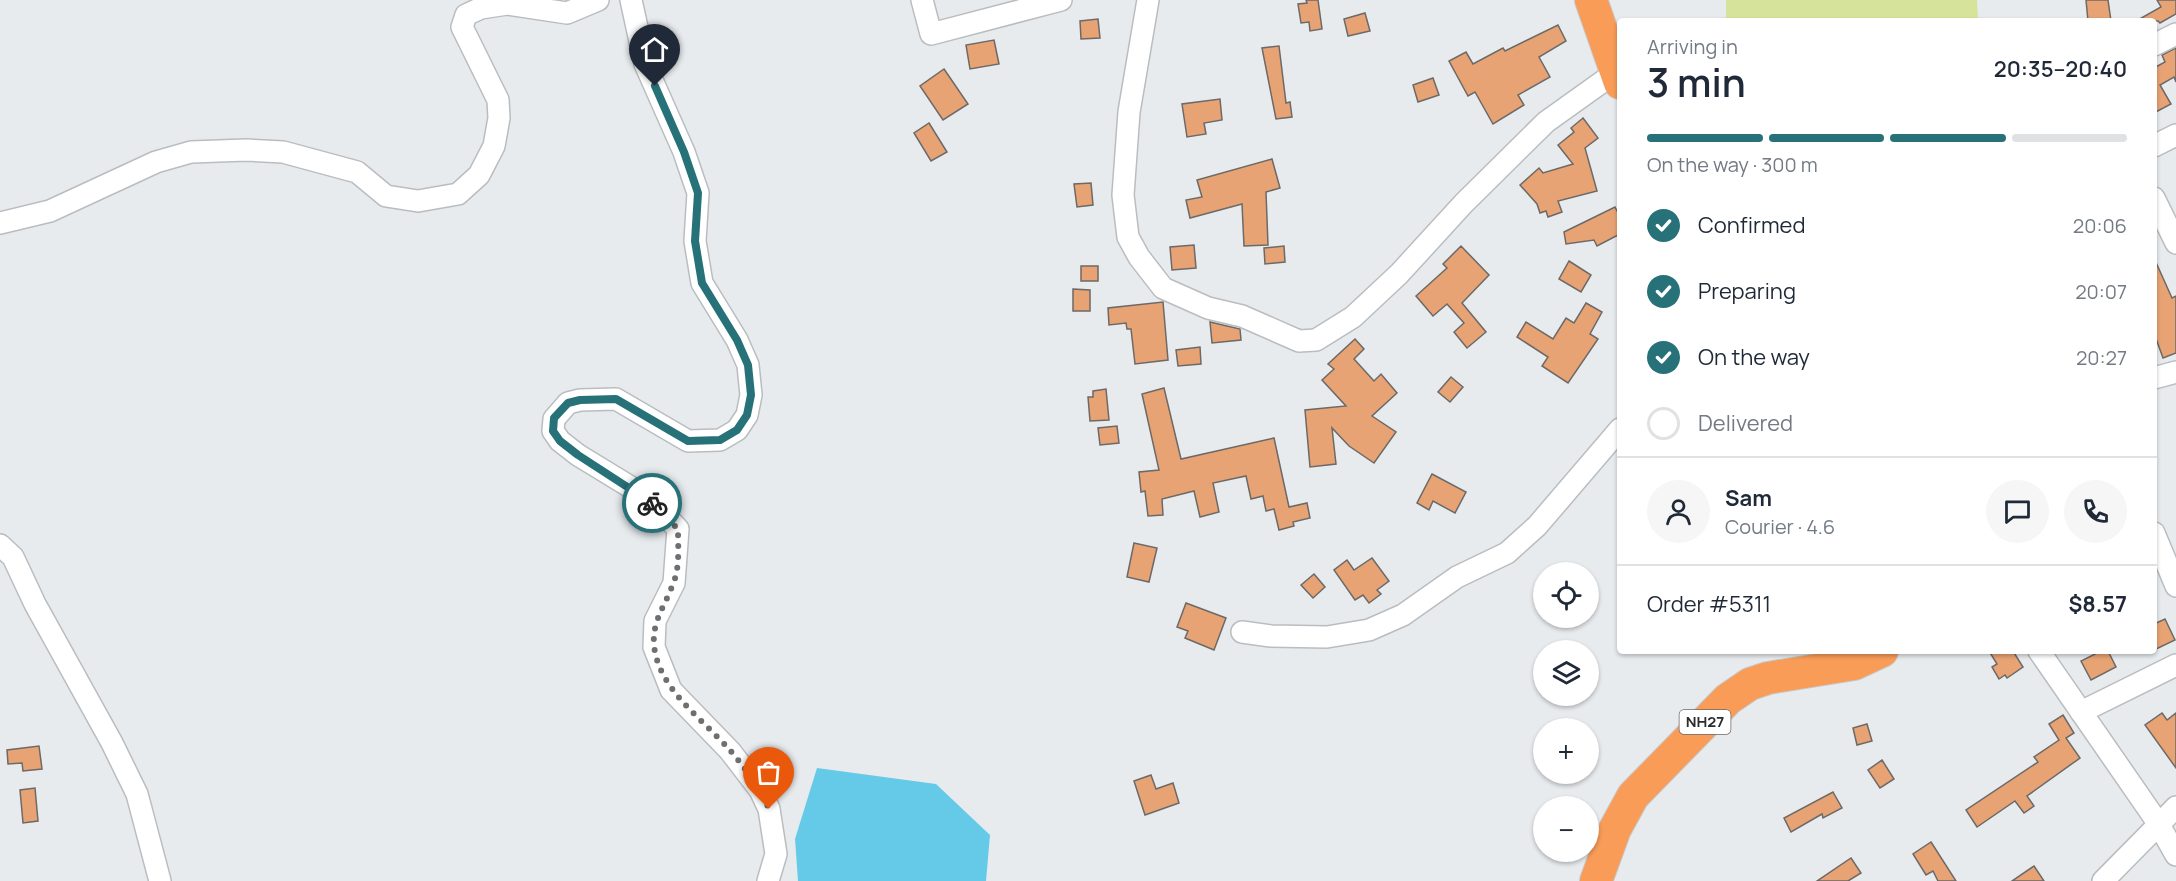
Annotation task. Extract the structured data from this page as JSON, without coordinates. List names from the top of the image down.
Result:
{
  "streets": {
    "highway": ["NH27"]
  },
  "page": {
    "heading": ["3 min", "Arriving in", "20:35–20:40"],
    "panel": [
      "Sam",
      "Courier · 4.6",
      "Order #5311",
      "$8.57"
    ],
    "bar": "On the way · 300 m",
    "list": [
      ["Confirmed", "20:06"],
      ["Preparing", "20:07"],
      ["On the way", "20:27"],
      "Delivered"
    ],
    "map_buttons": ["+", "−"]
  }
}
